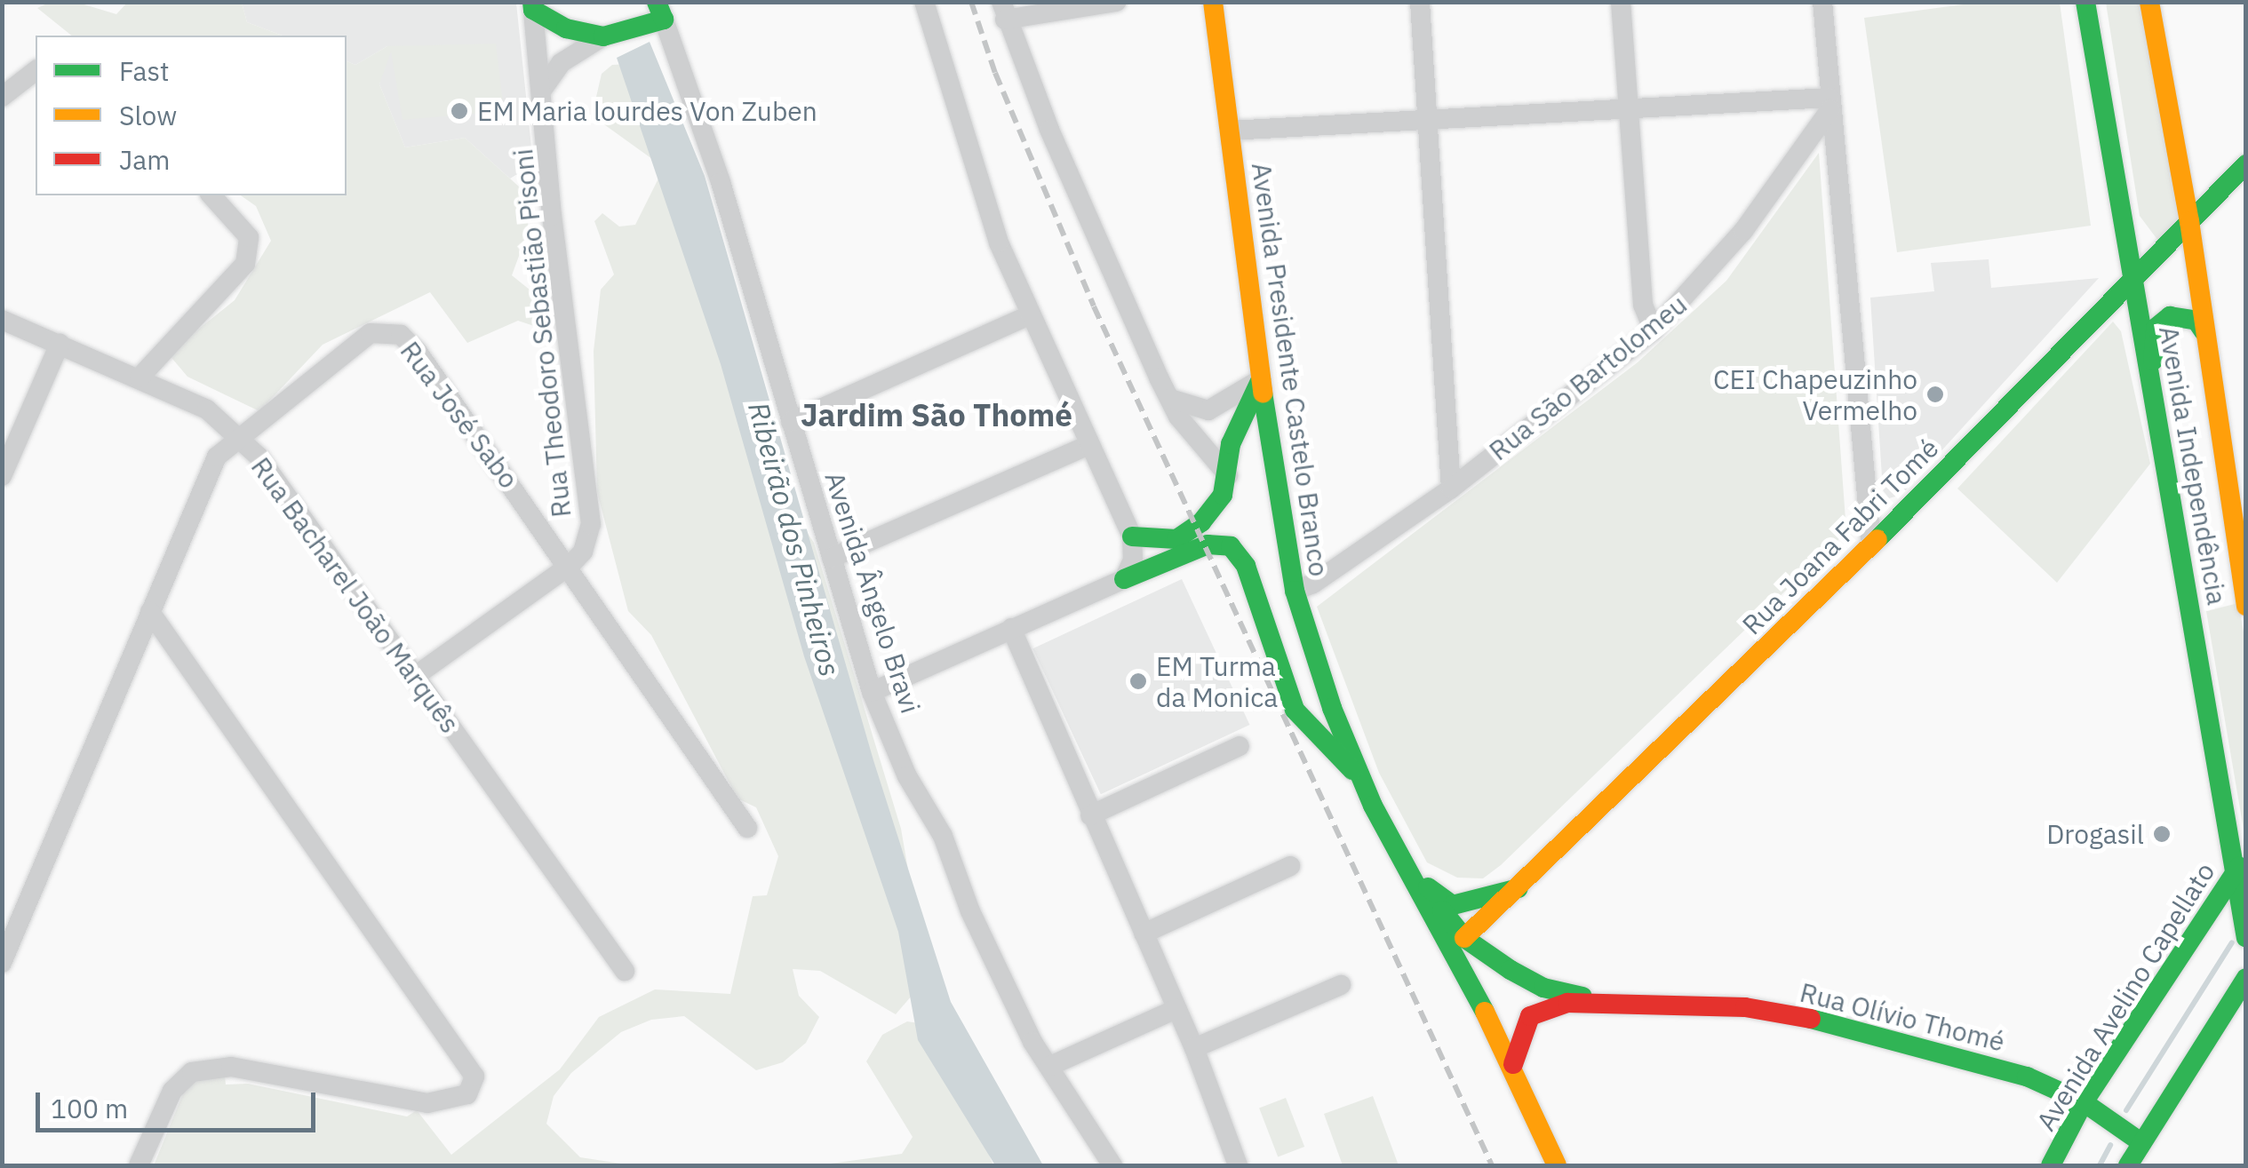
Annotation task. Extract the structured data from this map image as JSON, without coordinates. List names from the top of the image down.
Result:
{
  "streets": {
    "main road": [
      "Avenida Presidente Castelo Branco",
      "Avenida Independência",
      "Rua Joana Fabri Tomé",
      "Avenida Avelino Capellato",
      "Rua Olívio Thomé"
    ],
    "street": [
      "Rua Theodoro Sebastião Pisoni",
      "Rua São Bartolomeu",
      "Rua José Sabo",
      "Avenida Ângelo Bravi",
      "Rua Bacharel João Marquês"
    ]
  },
  "crossings": [
    ["Rua Theodoro Sebastião Pisoni", "Rua José Sabo"],
    ["Avenida Presidente Castelo Branco", "Rua São Bartolomeu"],
    ["Rua José Sabo", "Rua Bacharel João Marquês"],
    ["Avenida Independência", "Rua Joana Fabri Tomé"],
    ["Avenida Independência", "Avenida Avelino Capellato"],
    ["Avenida Avelino Capellato", "Rua Olívio Thomé"]
  ],
  "districts": ["Jardim São Thomé"],
  "water": ["Ribeirão dos Pinheiros"],
  "places": [
    "EM Maria lourdes Von Zuben",
    "CEI Chapeuzinho Vermelho",
    "EM Turma da Monica",
    "Drogasil"
  ],
  "legend": ["Fast", "Slow", "Jam"],
  "scale_bar": "100 m"
}
